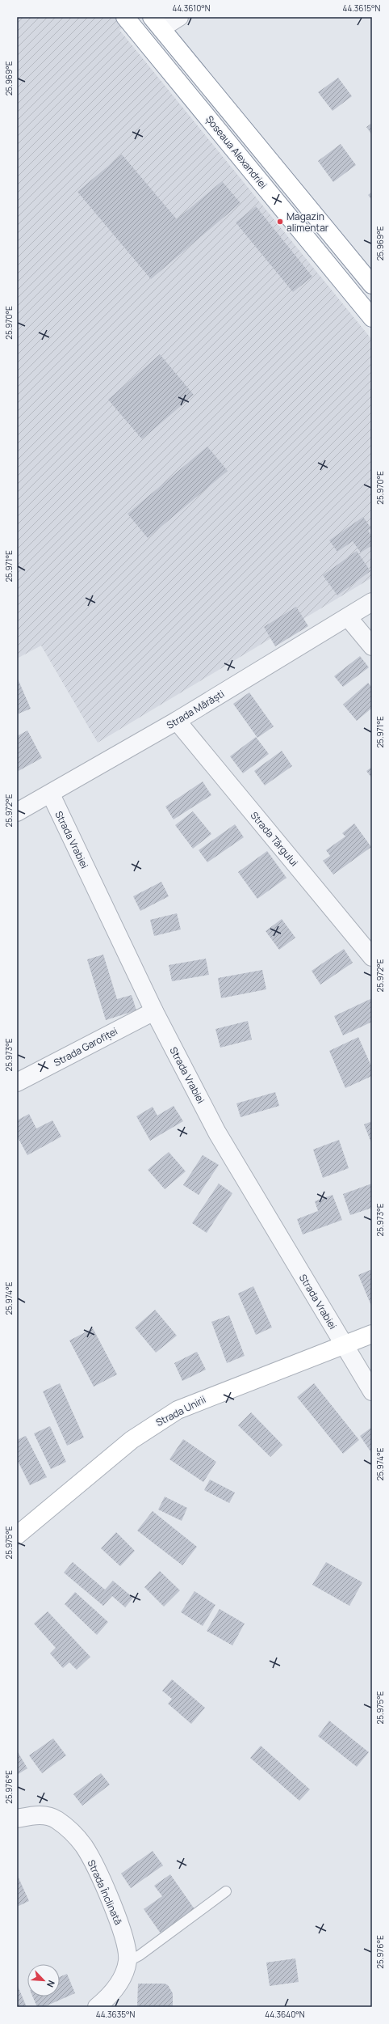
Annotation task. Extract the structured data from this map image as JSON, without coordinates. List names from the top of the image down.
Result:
{
  "streets": {
    "main road": ["Șoseaua Alexandriei", "Strada Unirii"],
    "street": [
      "Strada Mărăști",
      "Strada Târgului",
      "Strada Vrabiei",
      "Strada Garofiței",
      "Strada Înclinată"
    ]
  },
  "crossings": [
    ["Strada Mărăști", "Strada Târgului"],
    ["Strada Mărăști", "Strada Vrabiei"],
    ["Strada Vrabiei", "Strada Garofiței"],
    ["Strada Vrabiei", "Strada Unirii"]
  ],
  "places": ["Magazin alimentar"],
  "north": "bottom right",
  "coordinates": [
    "44.3610°N",
    "44.3615°N",
    "25.969°E",
    "25.970°E",
    "25.971°E",
    "25.972°E",
    "25.973°E",
    "25.974°E",
    "25.975°E",
    "25.976°E",
    "44.3635°N",
    "44.3640°N"
  ]
}
